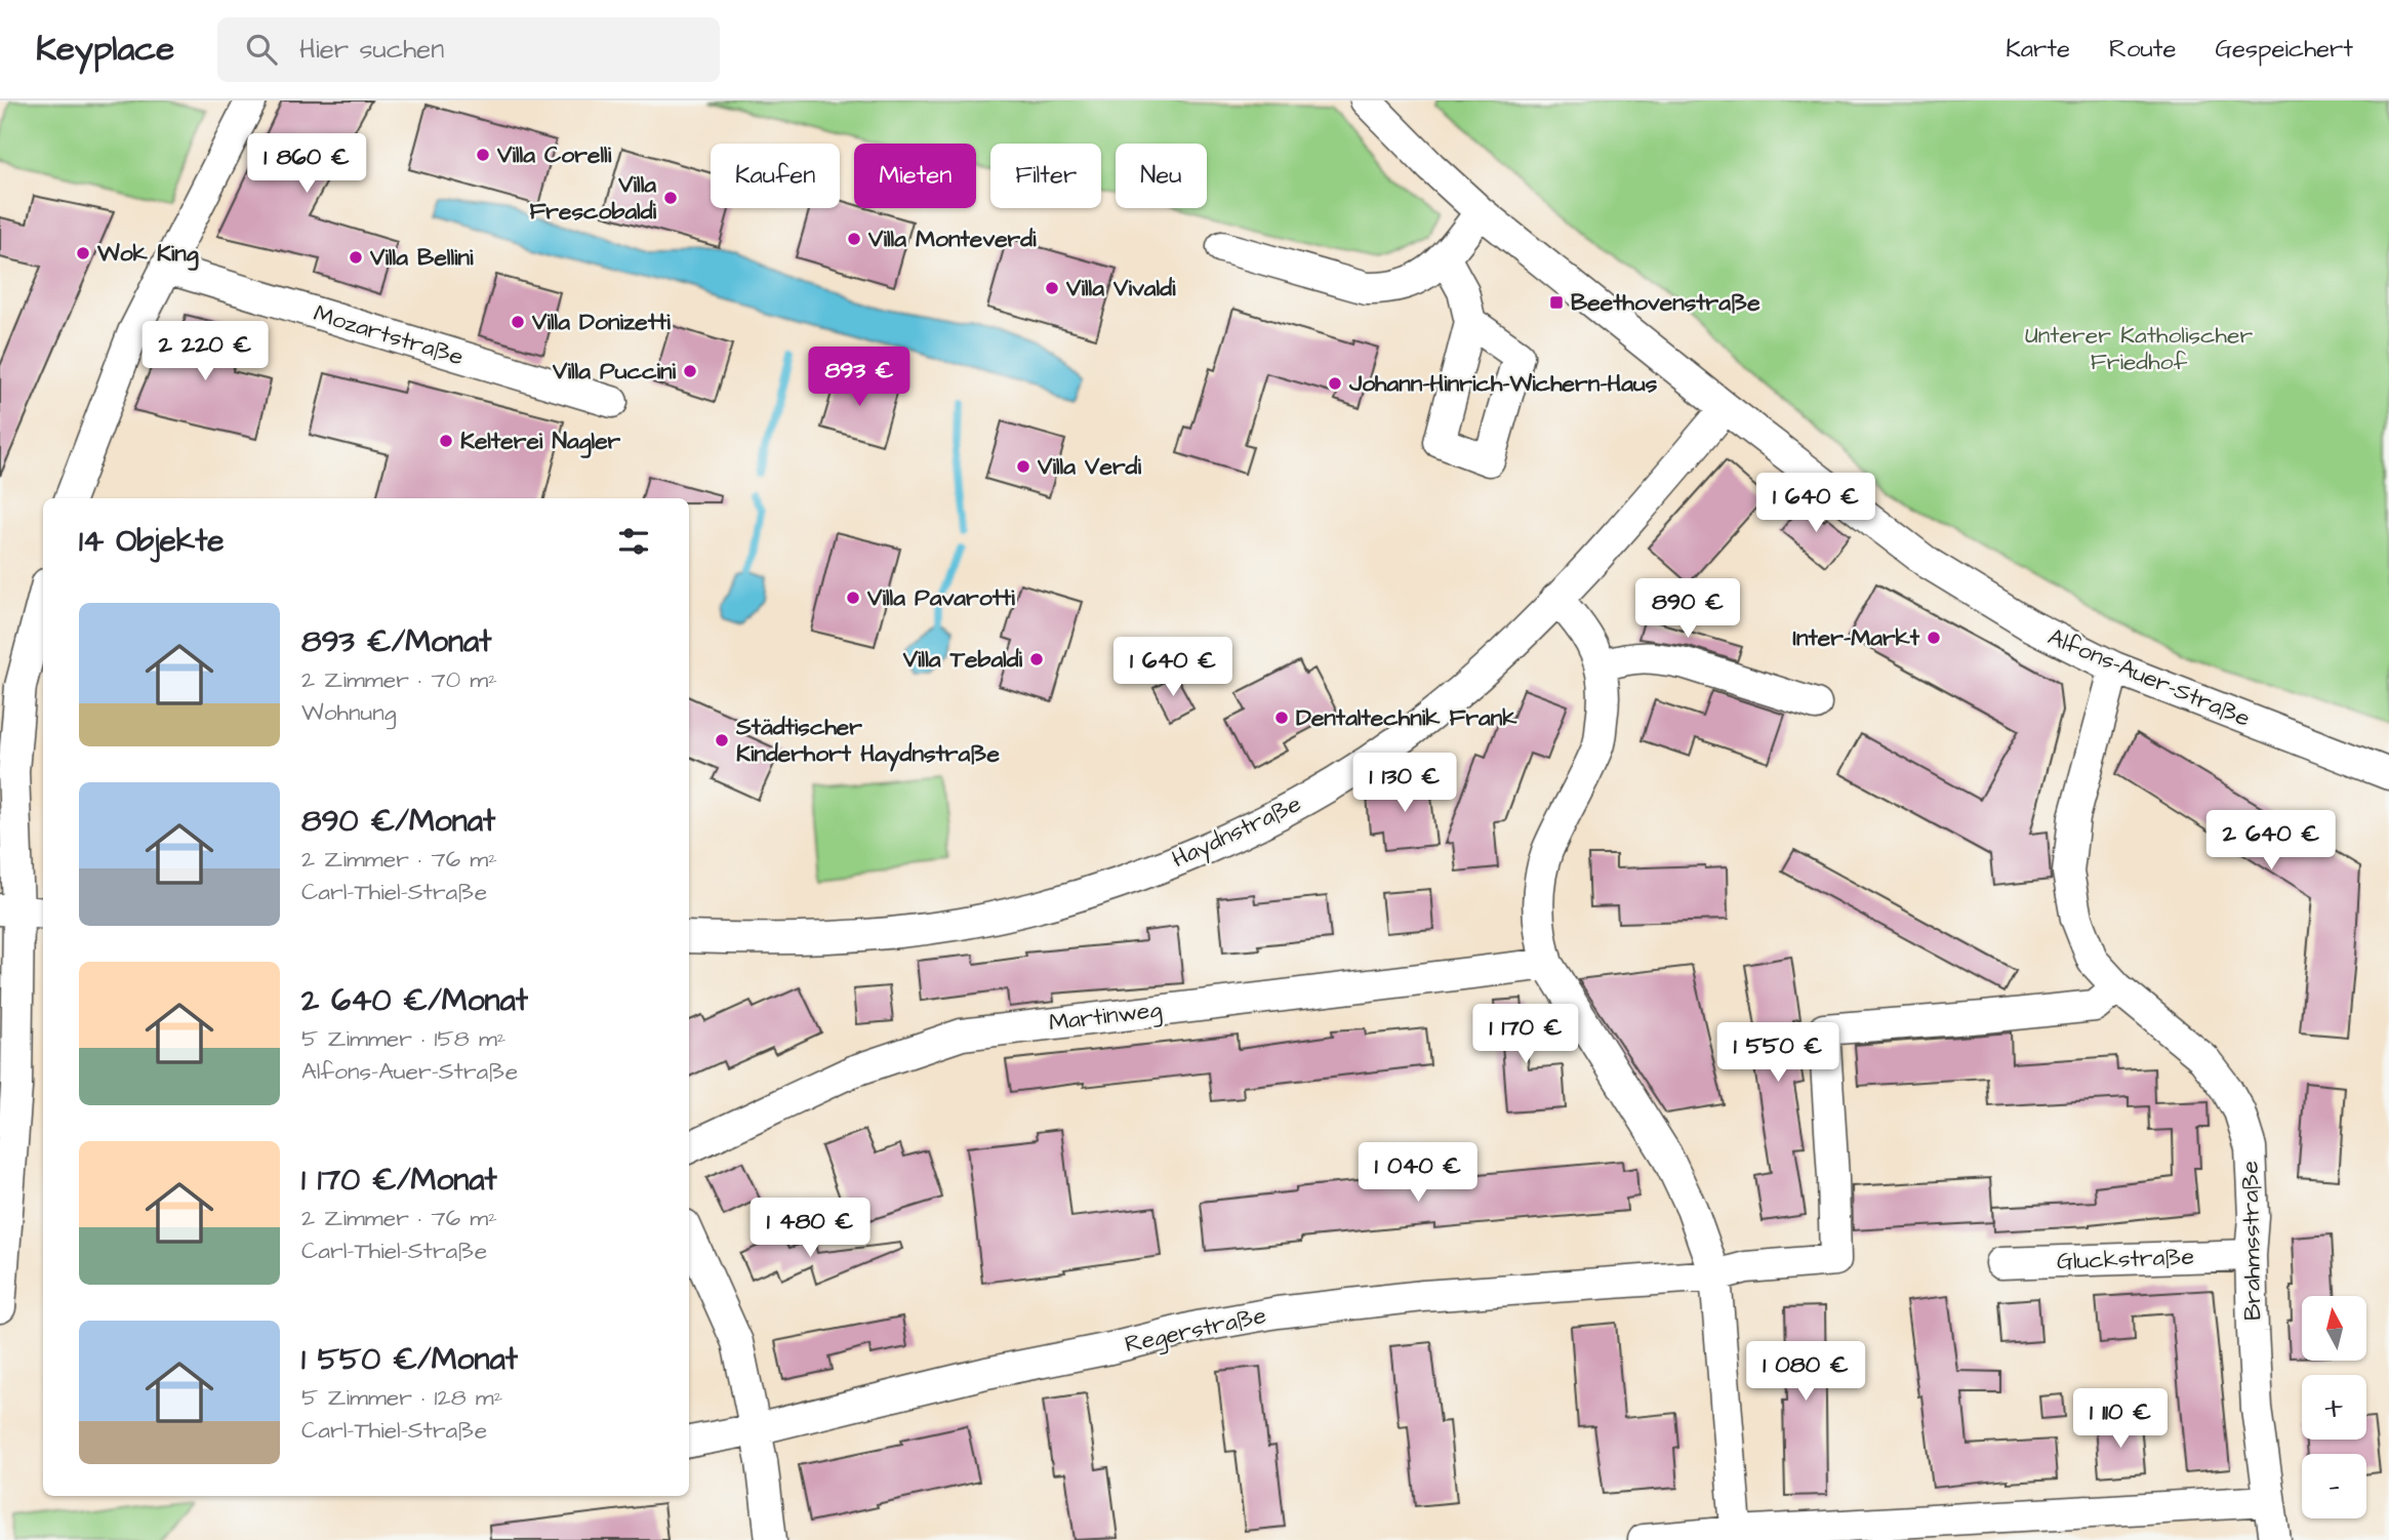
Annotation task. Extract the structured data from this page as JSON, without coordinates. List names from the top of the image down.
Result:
{
  "streets": {
    "street": [
      "Mozartstraße",
      "Alfons-Auer-Straße",
      "Haydnstraße",
      "Martinweg",
      "Brahmsstraße",
      "Gluckstraße",
      "Regerstraße"
    ]
  },
  "crossings": [
    ["Alfons-Auer-Straße", "Haydnstraße"],
    ["Alfons-Auer-Straße", "Brahmsstraße"],
    ["Brahmsstraße", "Gluckstraße"],
    ["Brahmsstraße", "Regerstraße"]
  ],
  "parks": ["Unterer Katholischer Friedhof"],
  "places": {
    "other": [
      "Villa Corelli",
      "Villa Frescobaldi",
      "Villa Monteverdi",
      "Wok King",
      "Villa Bellini",
      "Villa Vivaldi",
      "Villa Donizetti",
      "Villa Puccini",
      "Johann-Hinrich-Wichern-Haus",
      "Kelterei Nagler",
      "Villa Verdi",
      "Villa Pavarotti",
      "Inter-Markt",
      "Villa Tebaldi",
      "Dentaltechnik Frank",
      "Städtischer Kinderhort Haydnstraße"
    ],
    "transit": ["Beethovenstraße"]
  },
  "north": "top",
  "page": {
    "header": "Keyplace",
    "search": "Hier suchen",
    "nav": ["Karte", "Route", "Gespeichert"],
    "price": [
      "1 860 €",
      "2 220 €",
      "893 €",
      "1 640 €",
      "890 €",
      "1 640 €",
      "1 130 €",
      "2 640 €",
      "1 170 €",
      "1 550 €",
      "1 040 €",
      "1 480 €",
      "1 080 €",
      "1 110 €"
    ],
    "chip": [
      "Kaufen",
      "Mieten",
      "Filter",
      "Neu"
    ],
    "heading": "14 Objekte",
    "list": [
      {
        "name": "893 €/Monat",
        "note": "2 Zimmer · 70 m² · Wohnung"
      },
      {
        "name": "890 €/Monat",
        "note": "2 Zimmer · 76 m² · Carl-Thiel-Straße"
      },
      {
        "name": "2 640 €/Monat",
        "note": "5 Zimmer · 158 m² · Alfons-Auer-Straße"
      },
      {
        "name": "1 170 €/Monat",
        "note": "2 Zimmer · 76 m² · Carl-Thiel-Straße"
      },
      {
        "name": "1 550 €/Monat",
        "note": "5 Zimmer · 128 m² · Carl-Thiel-Straße"
      }
    ],
    "map_buttons": ["+", "−"]
  }
}
